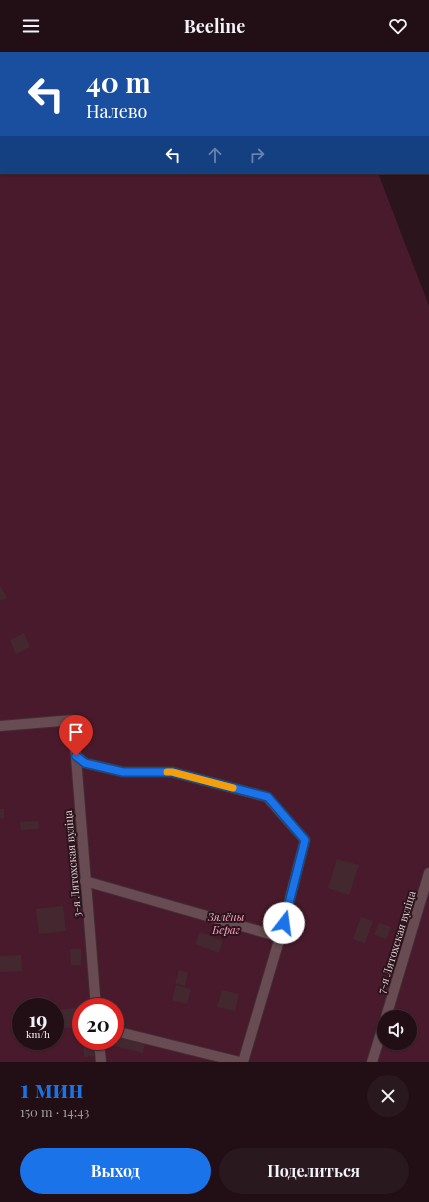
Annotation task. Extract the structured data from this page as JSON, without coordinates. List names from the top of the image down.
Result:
{
  "streets": {
    "lane": ["3-я Лятохская вуліца", "7-я Лятохская вуліца"]
  },
  "parks": ["Зялёны Бераг"],
  "page": {
    "header": "Beeline",
    "turn": ["40 m", "Налево"],
    "speed": "19 km/h",
    "limit": "20",
    "heading": ["1 мин", "150 m · 14:43"],
    "buttons": ["Выход", "Поделиться"]
  }
}
